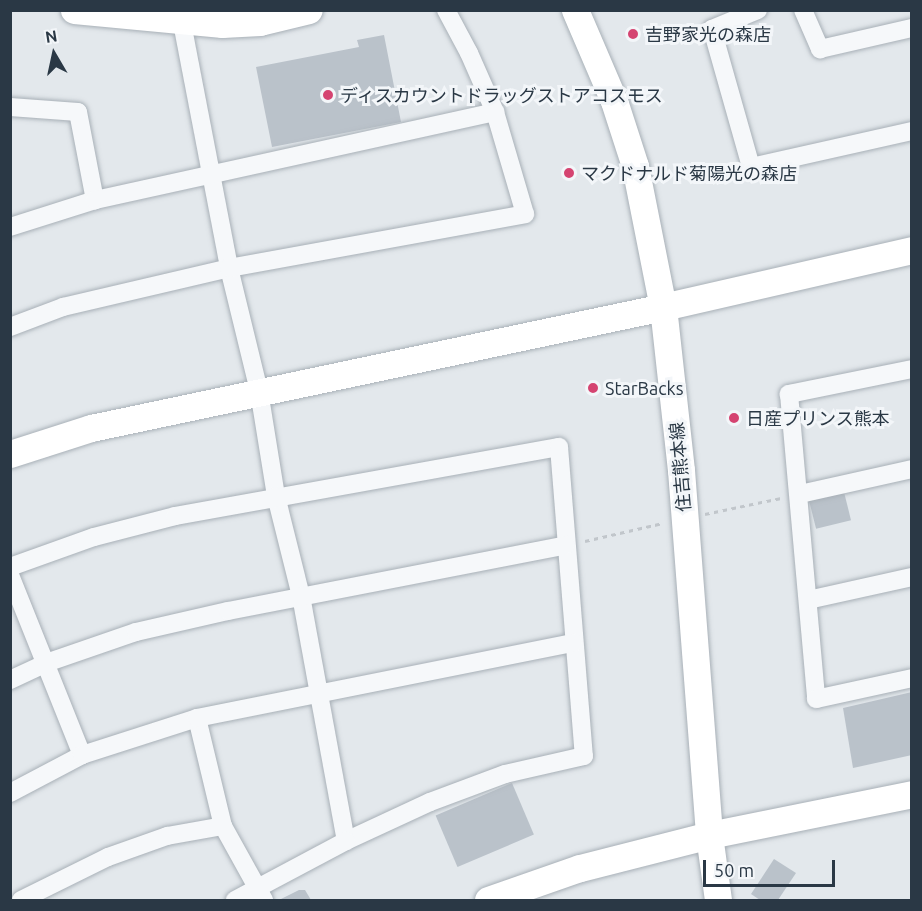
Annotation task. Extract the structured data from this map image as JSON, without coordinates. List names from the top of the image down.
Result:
{
  "streets": {
    "street": ["住吉熊本線"]
  },
  "places": [
    "吉野家光の森店",
    "ディスカウントドラッグストアコスモス",
    "マクドナルド菊陽光の森店",
    "StarBacks",
    "日産プリンス熊本"
  ],
  "scale_bar": "50 m",
  "north": "top"
}
